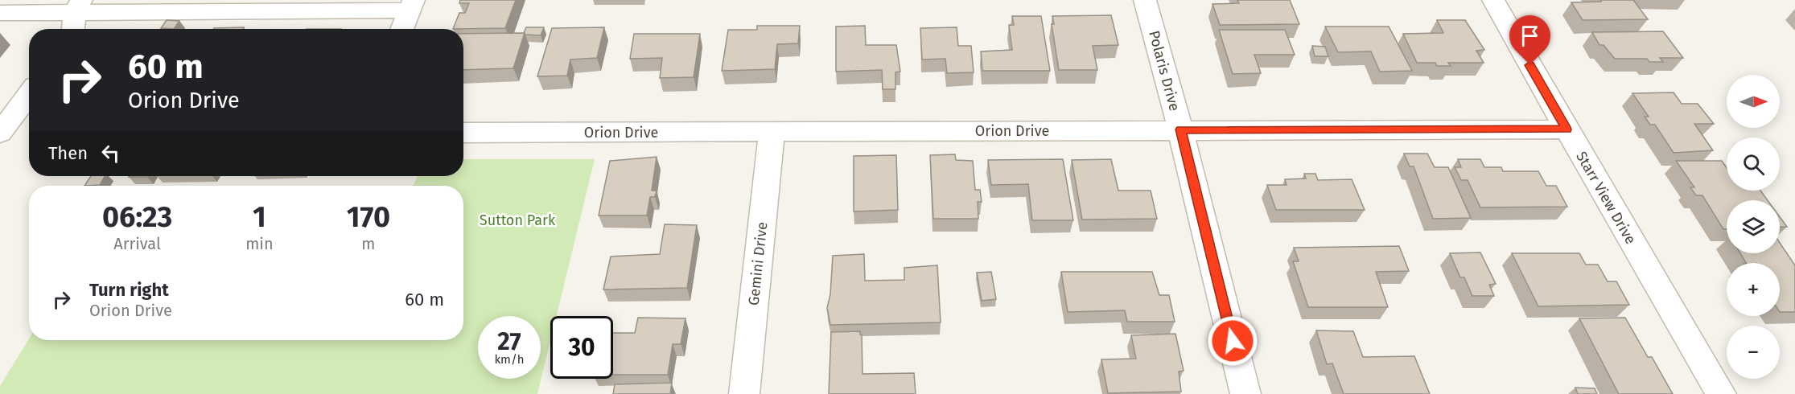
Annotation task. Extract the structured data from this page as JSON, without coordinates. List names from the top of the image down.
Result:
{
  "streets": {
    "street": [
      "Polaris Drive",
      "Orion Drive",
      "Starr View Drive",
      "Gemini Drive"
    ]
  },
  "crossings": [
    ["Polaris Drive", "Orion Drive"],
    ["Orion Drive", "Starr View Drive"],
    ["Orion Drive", "Gemini Drive"]
  ],
  "parks": ["Sutton Park"],
  "north": "right",
  "page": {
    "turn": ["60 m", "Orion Drive"],
    "map_buttons": ["+", "−"],
    "then": "Then",
    "eta": [
      "06:23",
      "Arrival",
      "1",
      "min",
      "170",
      "m"
    ],
    "list": [
      {
        "name": "Turn right",
        "note": "Orion Drive",
        "value": "60 m"
      }
    ],
    "speed": "27 km/h",
    "limit": "30"
  }
}
